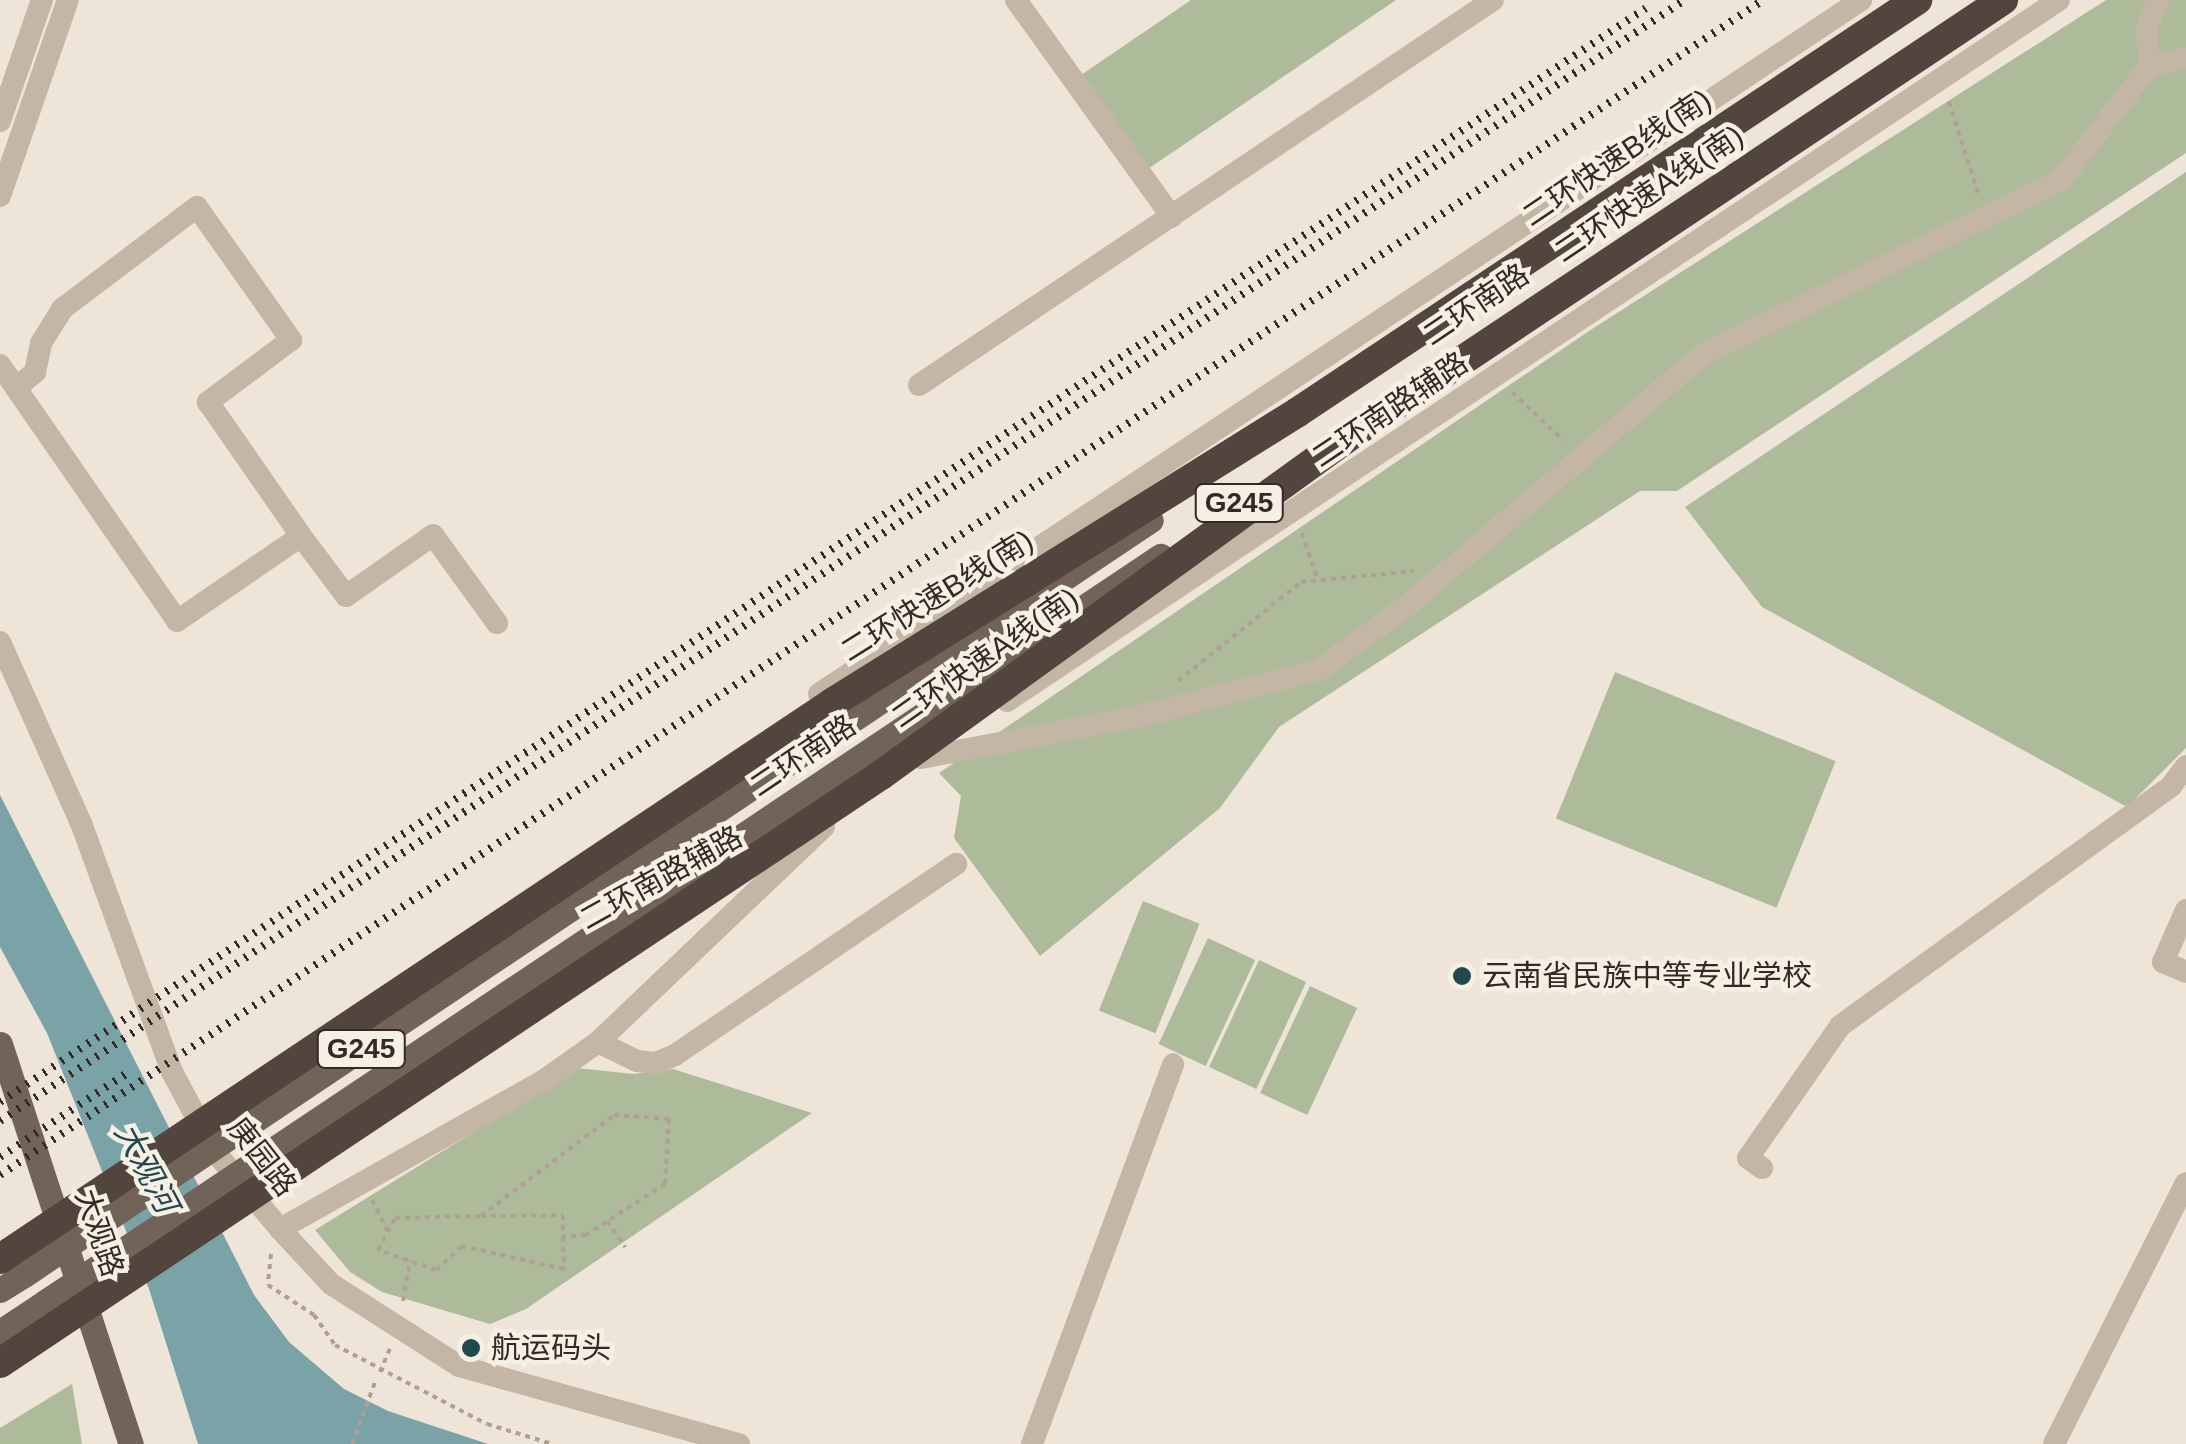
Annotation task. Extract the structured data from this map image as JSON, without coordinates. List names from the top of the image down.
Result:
{
  "streets": {
    "highway": ["二环快速B线(南)", "二环快速A线(南)"],
    "main road": ["二环南路", "G245", "大观路"],
    "street": ["二环南路辅路", "庚园路"]
  },
  "crossings": [
    ["二环快速B线(南)", "二环南路"],
    ["二环南路", "二环南路辅路"]
  ],
  "water": ["大观河"],
  "places": ["云南省民族中等专业学校", "航运码头"]
}
